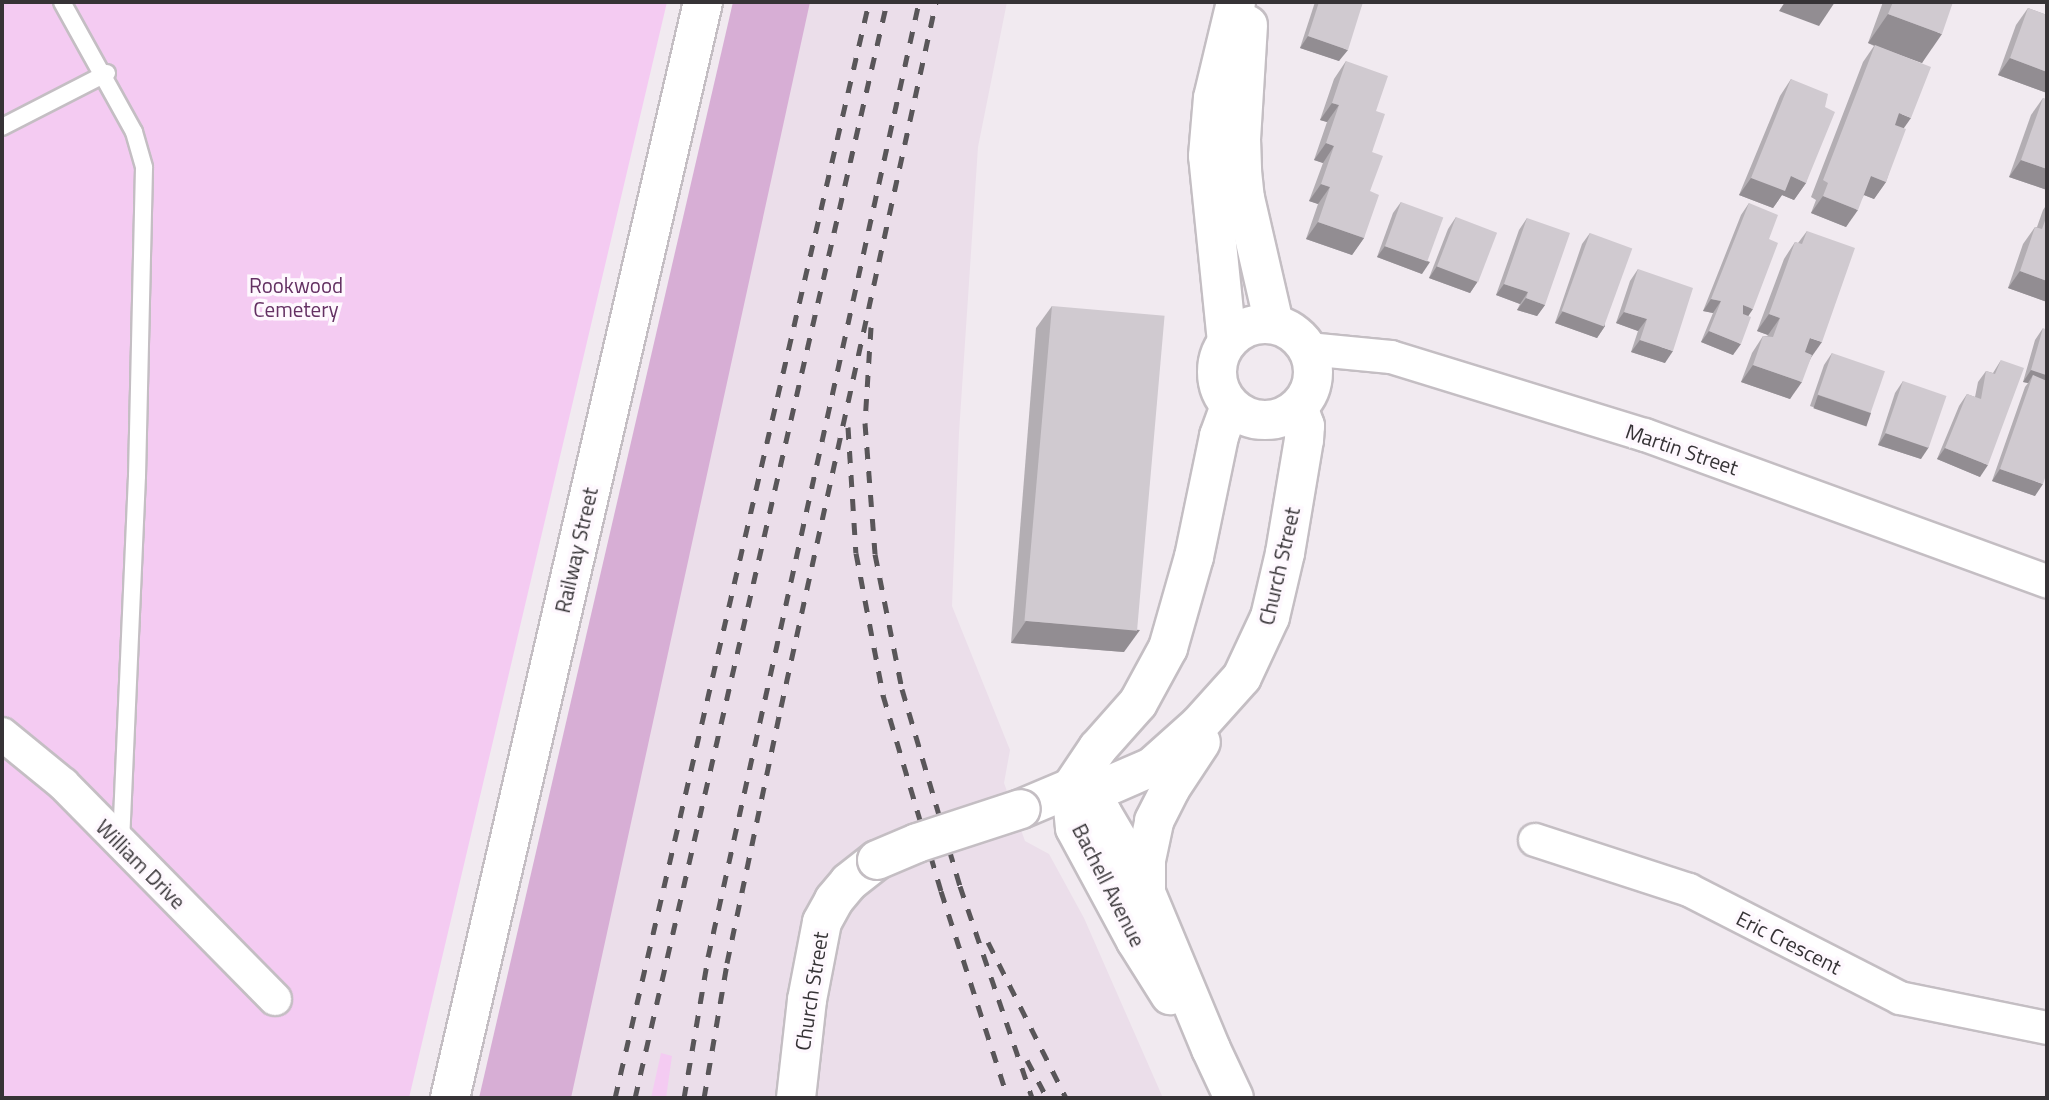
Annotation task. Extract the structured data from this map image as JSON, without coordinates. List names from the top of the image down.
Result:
{
  "streets": {
    "main road": ["Railway Street", "Church Street", "Bachell Avenue"],
    "street": ["Martin Street", "William Drive", "Eric Crescent"]
  },
  "crossings": [
    ["Martin Street", "Church Street"],
    ["Church Street", "Bachell Avenue"]
  ],
  "parks": ["Rookwood Cemetery"]
}
